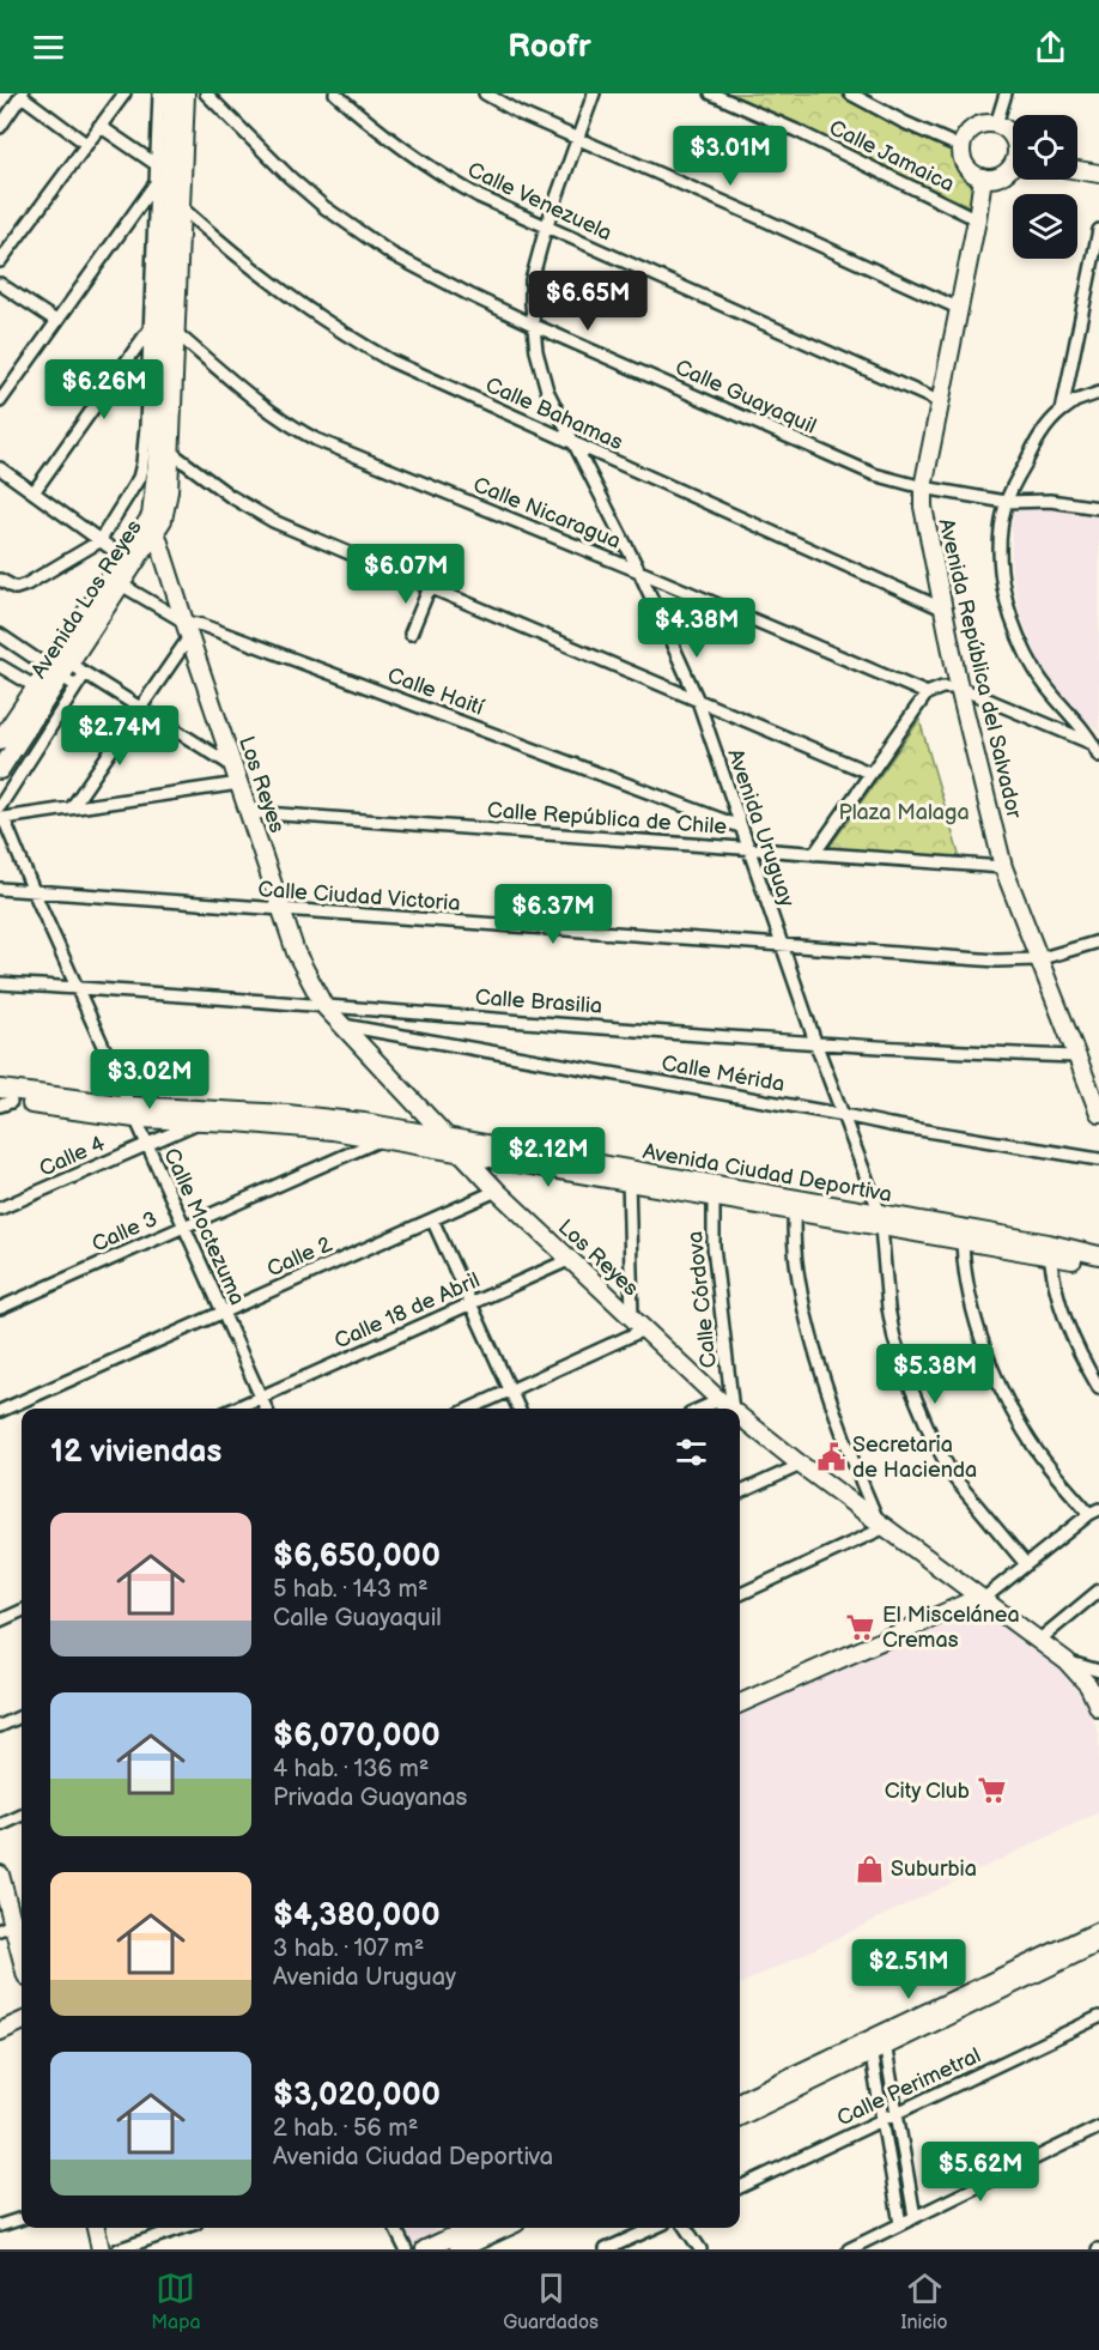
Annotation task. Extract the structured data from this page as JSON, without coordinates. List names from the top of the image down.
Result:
{
  "streets": {
    "street": [
      "Calle Jamaica",
      "Calle Venezuela",
      "Calle Guayaquil",
      "Calle Bahamas",
      "Calle Nicaragua",
      "Avenida Los Reyes",
      "Avenida República del Salvador",
      "Calle Haití",
      "Los Reyes",
      "Calle República de Chile",
      "Avenida Uruguay",
      "Calle Ciudad Victoria",
      "Calle Brasilia",
      "Calle Mérida",
      "Calle 4",
      "Avenida Ciudad Deportiva",
      "Calle Moctezuma",
      "Calle 3",
      "Calle 2",
      "Calle Córdova",
      "Calle 18 de Abril",
      "Calle Perimetral"
    ]
  },
  "crossings": [
    ["Calle Jamaica", "Avenida República del Salvador"],
    ["Calle Venezuela", "Avenida República del Salvador"],
    ["Calle Venezuela", "Avenida Uruguay"],
    ["Calle Guayaquil", "Avenida República del Salvador"],
    ["Calle Guayaquil", "Avenida Uruguay"],
    ["Calle Bahamas", "Avenida Los Reyes"],
    ["Calle Bahamas", "Avenida República del Salvador"],
    ["Calle Bahamas", "Avenida Uruguay"],
    ["Calle Nicaragua", "Avenida Los Reyes"],
    ["Calle Nicaragua", "Avenida Uruguay"],
    ["Avenida Los Reyes", "Calle Haití"],
    ["Avenida Los Reyes", "Los Reyes"],
    ["Avenida República del Salvador", "Calle República de Chile"],
    ["Avenida República del Salvador", "Calle Ciudad Victoria"],
    ["Avenida República del Salvador", "Calle Brasilia"],
    ["Calle Haití", "Los Reyes"],
    ["Calle Haití", "Avenida Uruguay"],
    ["Los Reyes", "Calle República de Chile"],
    ["Los Reyes", "Calle Ciudad Victoria"],
    ["Los Reyes", "Calle Brasilia"],
    ["Los Reyes", "Calle Mérida"],
    ["Los Reyes", "Avenida Ciudad Deportiva"],
    ["Los Reyes", "Calle 2"],
    ["Los Reyes", "Calle Córdova"],
    ["Los Reyes", "Calle 18 de Abril"],
    ["Calle República de Chile", "Avenida Uruguay"],
    ["Avenida Uruguay", "Calle Ciudad Victoria"],
    ["Avenida Uruguay", "Calle Brasilia"],
    ["Avenida Uruguay", "Calle Mérida"],
    ["Avenida Uruguay", "Avenida Ciudad Deportiva"],
    ["Calle Ciudad Victoria", "Calle Moctezuma"],
    ["Calle Brasilia", "Calle Moctezuma"],
    ["Calle 4", "Avenida Ciudad Deportiva"],
    ["Calle 4", "Calle Moctezuma"],
    ["Avenida Ciudad Deportiva", "Calle Moctezuma"],
    ["Avenida Ciudad Deportiva", "Calle 3"],
    ["Avenida Ciudad Deportiva", "Calle Córdova"],
    ["Calle Moctezuma", "Calle 3"],
    ["Calle Moctezuma", "Calle 2"],
    ["Calle Moctezuma", "Calle 18 de Abril"]
  ],
  "parks": ["Plaza Malaga"],
  "places": {
    "public building": ["Secretaria de Hacienda"],
    "supermarket": ["El Miscelánea Cremas", "City Club"],
    "shop": ["Suburbia"]
  },
  "page": {
    "header": "Roofr",
    "price": [
      "$3.01M",
      "$6.65M",
      "$6.26M",
      "$6.07M",
      "$4.38M",
      "$2.74M",
      "$6.37M",
      "$3.02M",
      "$2.12M",
      "$5.38M",
      "$2.51M",
      "$5.62M"
    ],
    "heading": "12 viviendas",
    "list": [
      {
        "name": "$6,650,000",
        "note": "5 hab. · 143 m² · Calle Guayaquil"
      },
      {
        "name": "$6,070,000",
        "note": "4 hab. · 136 m² · Privada Guayanas"
      },
      {
        "name": "$4,380,000",
        "note": "3 hab. · 107 m² · Avenida Uruguay"
      },
      {
        "name": "$3,020,000",
        "note": "2 hab. · 56 m² · Avenida Ciudad Deportiva"
      }
    ],
    "tabs": ["Mapa", "Guardados", "Inicio"]
  }
}
